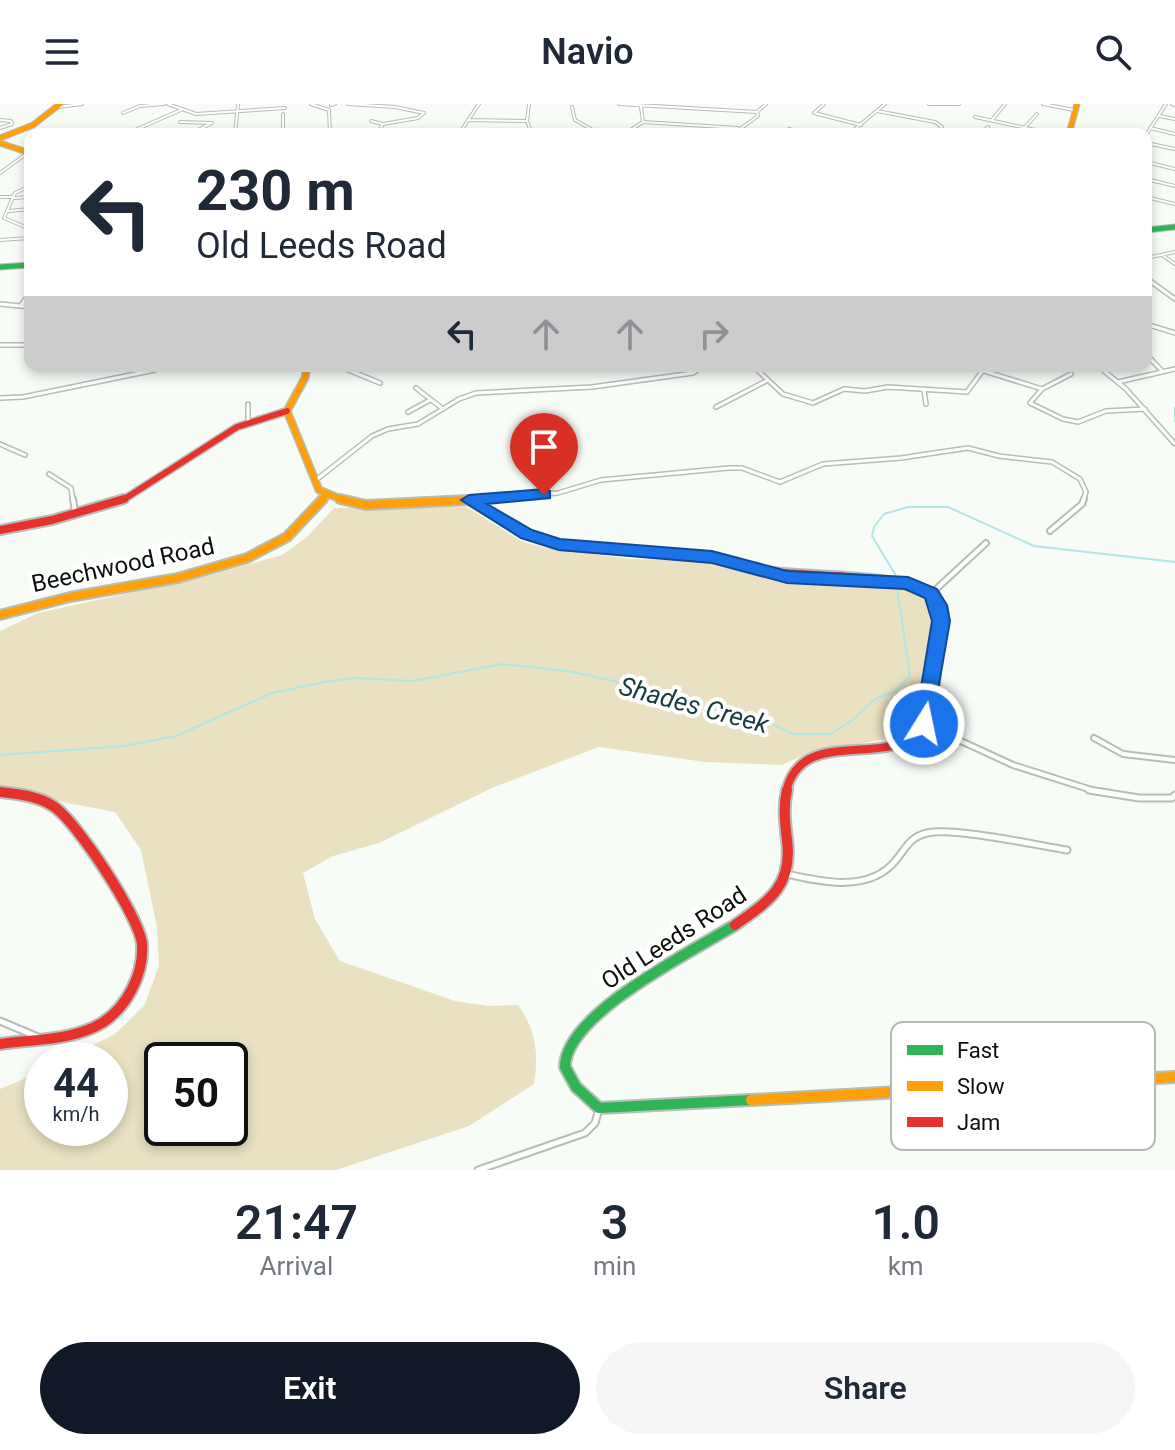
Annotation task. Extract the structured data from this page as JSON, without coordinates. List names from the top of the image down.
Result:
{
  "streets": {
    "main road": ["Beechwood Road", "Old Leeds Road"]
  },
  "water": ["Shades Creek"],
  "legend": ["Fast", "Slow", "Jam"],
  "page": {
    "header": "Navio",
    "turn": ["230 m", "Old Leeds Road"],
    "speed": "44 km/h",
    "limit": "50",
    "eta": [
      "21:47",
      "Arrival",
      "3",
      "min",
      "1.0",
      "km"
    ],
    "buttons": ["Exit", "Share"]
  }
}
